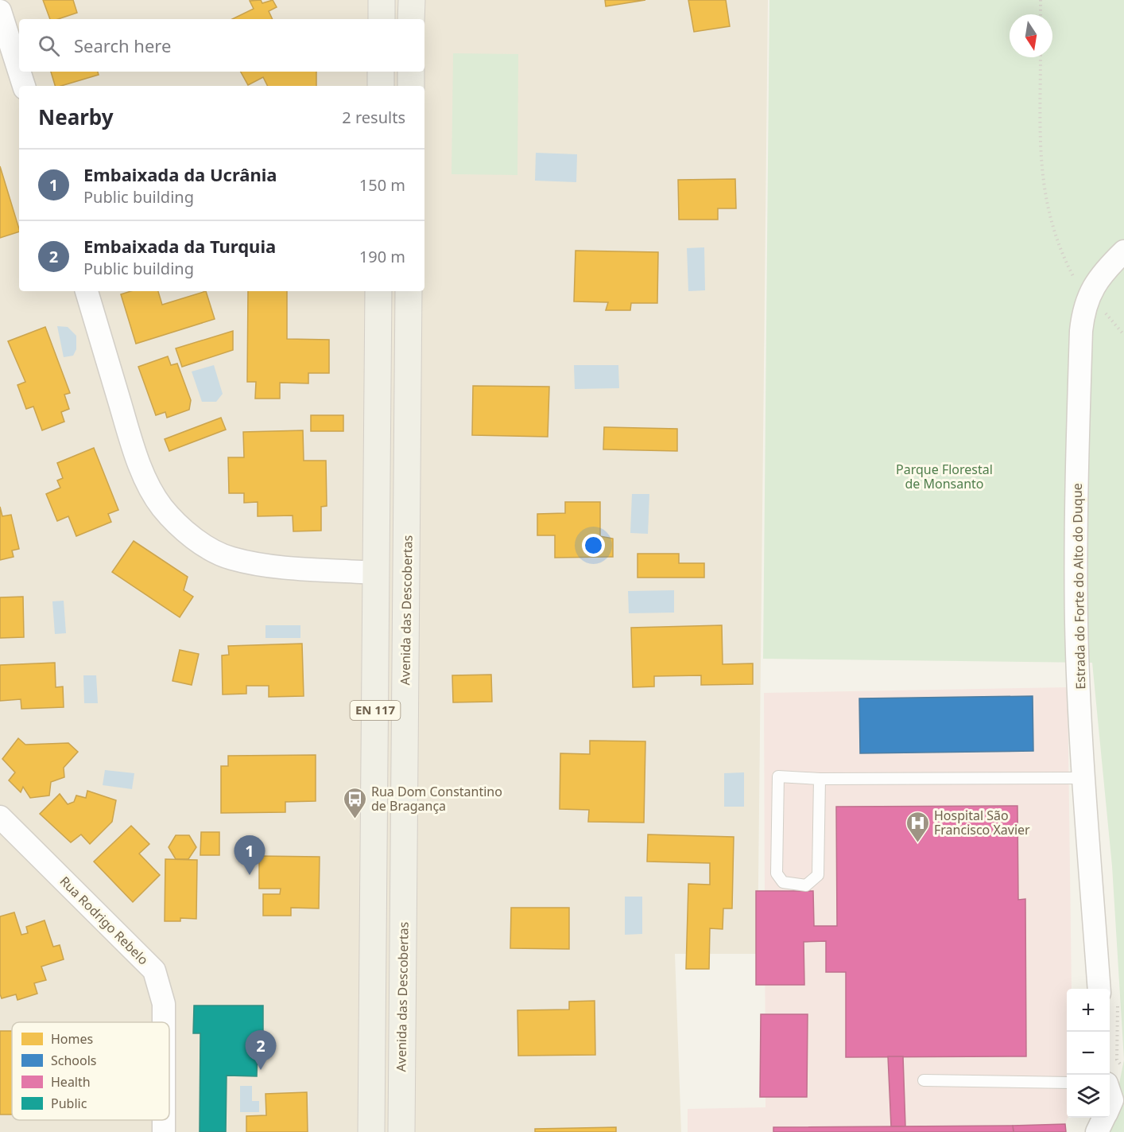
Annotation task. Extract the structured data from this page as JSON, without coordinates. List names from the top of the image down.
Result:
{
  "streets": {
    "main road": ["Avenida das Descobertas", "EN 117"],
    "street": ["Estrada do Forte do Alto do Duque", "Rua Rodrigo Rebelo"]
  },
  "parks": ["Parque Florestal de Monsanto"],
  "places": {
    "bus stop": ["Rua Dom Constantino de Bragança"],
    "hospital": ["Hospital São Francisco Xavier"]
  },
  "legend": [
    "Homes",
    "Schools",
    "Health",
    "Public"
  ],
  "north": "bottom",
  "page": {
    "search": "Search here",
    "heading": ["Nearby", "2 results"],
    "list": [
      {
        "mark": "1",
        "name": "Embaixada da Ucrânia",
        "note": "Public building",
        "value": "150 m"
      },
      {
        "mark": "2",
        "name": "Embaixada da Turquia",
        "note": "Public building",
        "value": "190 m"
      }
    ],
    "pins": ["1", "2"],
    "map_buttons": ["+", "−"]
  }
}
